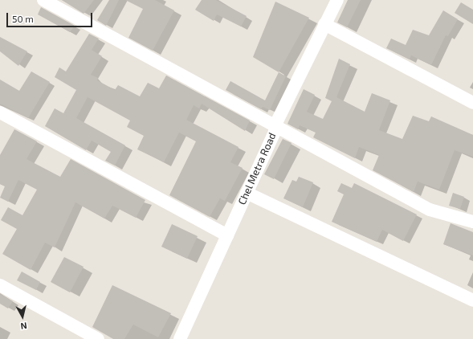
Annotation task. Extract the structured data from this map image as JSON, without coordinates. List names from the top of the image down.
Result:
{
  "streets": {
    "street": ["Chel Metra Road"]
  },
  "scale_bar": "50 m",
  "north": "bottom"
}
